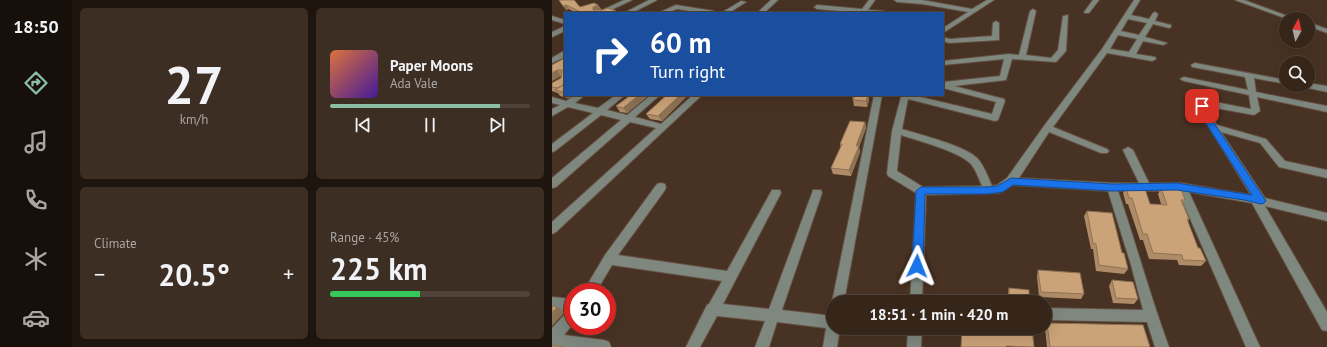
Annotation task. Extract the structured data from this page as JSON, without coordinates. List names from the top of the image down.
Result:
{
  "north": "top",
  "page": {
    "tabs": "18:50",
    "tile": [
      ["27", "km/h"],
      "Climate",
      ["Range · 45%", "225 km"]
    ],
    "turn": ["60 m", "Turn right"],
    "song": ["Paper Moons", "Ada Vale"],
    "heat": ["−", "20.5°", "+"],
    "limit": "30",
    "trip": "18:51 · 1 min · 420 m"
  }
}
